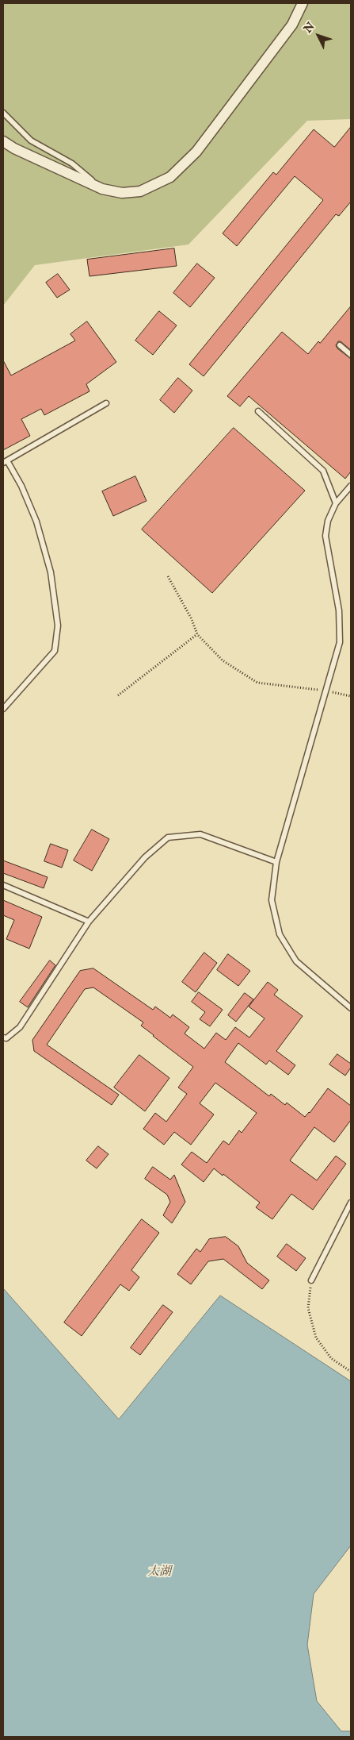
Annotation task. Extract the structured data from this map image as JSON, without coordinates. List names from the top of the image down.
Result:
{
  "water": ["太湖"],
  "north": "top left"
}
